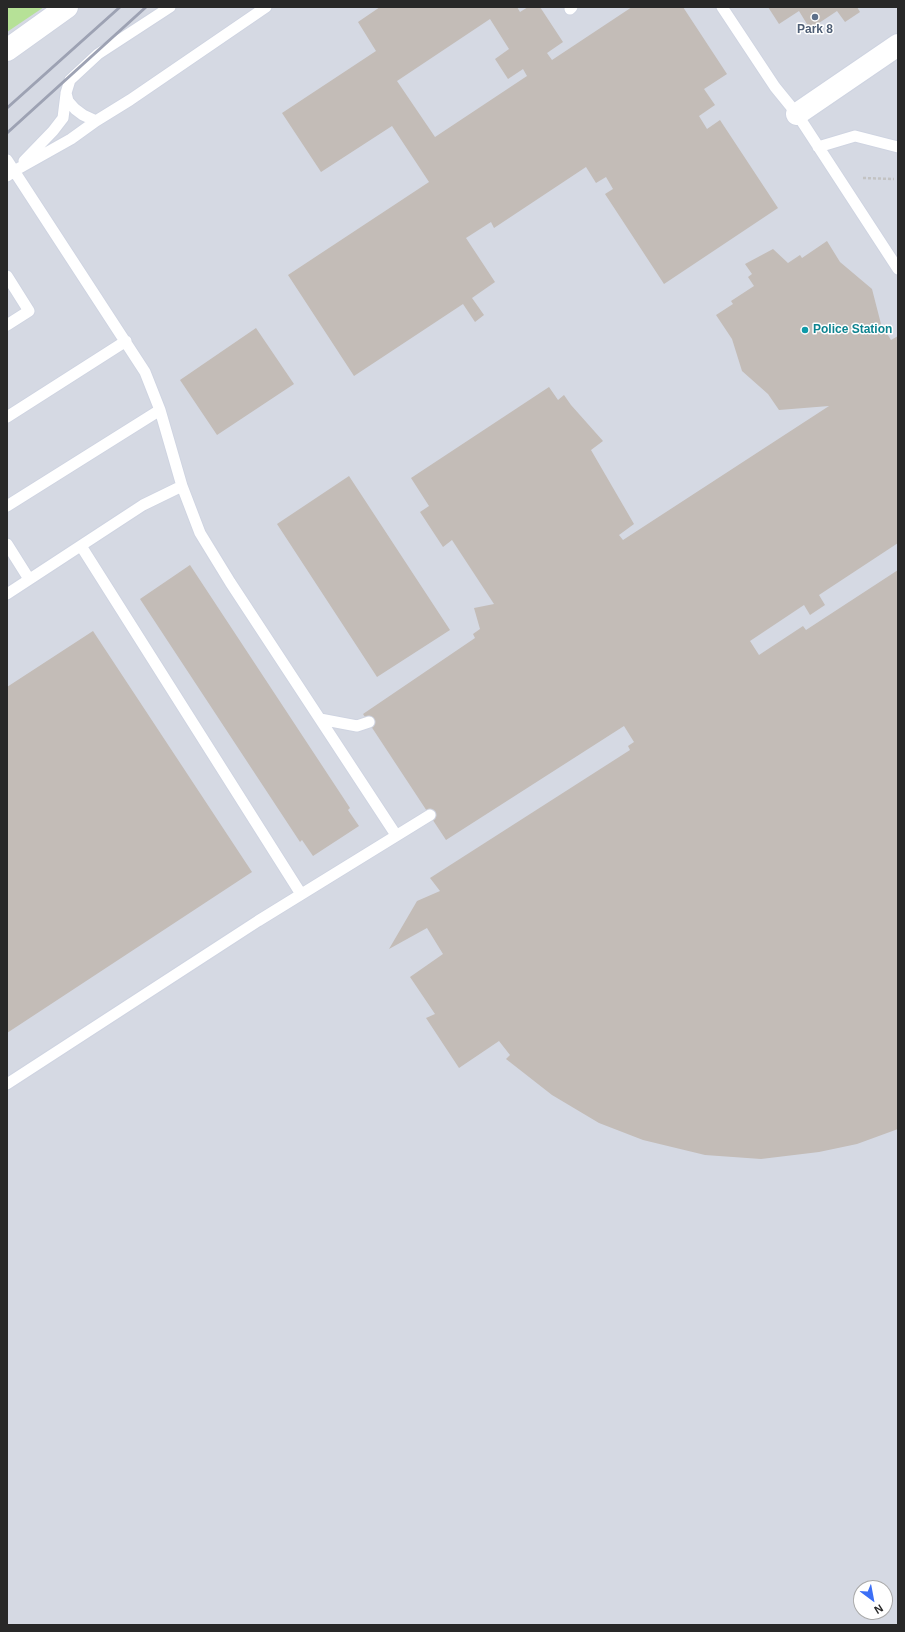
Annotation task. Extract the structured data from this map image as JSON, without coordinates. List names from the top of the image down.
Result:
{
  "places": ["Park 8", "Police Station"],
  "north": "bottom right"
}
